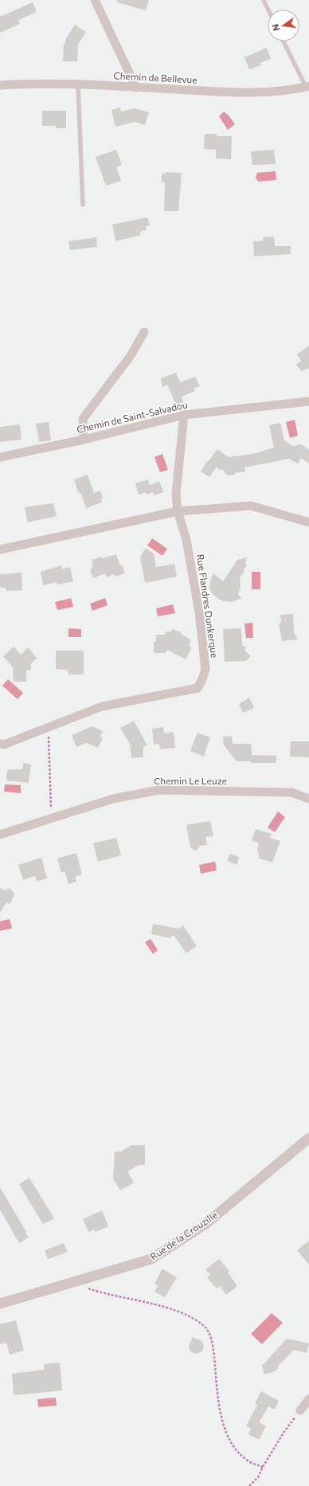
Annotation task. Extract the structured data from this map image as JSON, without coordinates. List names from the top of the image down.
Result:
{
  "streets": {
    "street": [
      "Chemin de Bellevue",
      "Chemin de Saint-Salvadou",
      "Rue Flandres Dunkerque",
      "Chemin Le Leuze",
      "Rue de la Crouzille"
    ]
  },
  "crossings": [
    ["Chemin de Saint-Salvadou", "Rue Flandres Dunkerque"]
  ],
  "north": "left"
}
